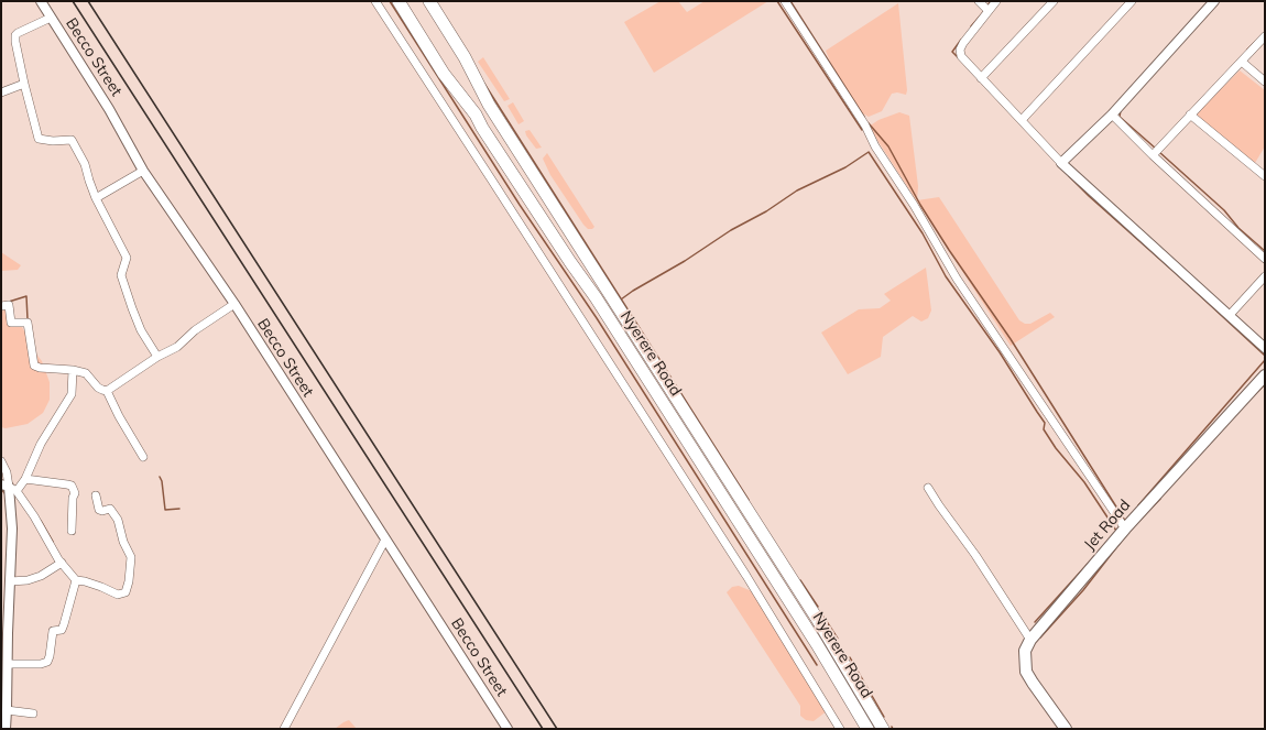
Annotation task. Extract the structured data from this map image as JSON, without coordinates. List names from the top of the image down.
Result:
{
  "streets": {
    "highway": ["Nyerere Road"],
    "main road": ["Jet Road"],
    "street": ["Becco Street"]
  }
}
